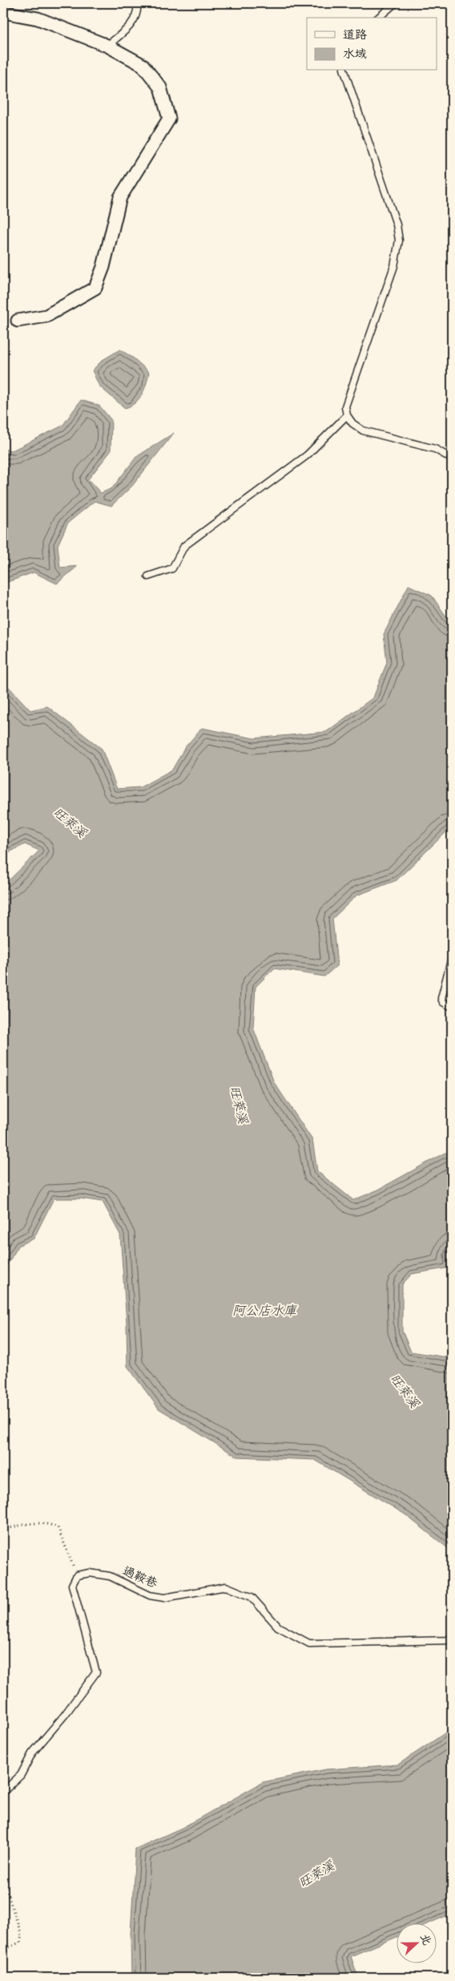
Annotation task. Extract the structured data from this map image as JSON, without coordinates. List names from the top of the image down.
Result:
{
  "streets": {
    "lane": ["過鞍巷"]
  },
  "water": ["旺萊溪", "阿公店水庫"],
  "legend": ["道路", "水域"],
  "north": "right"
}
